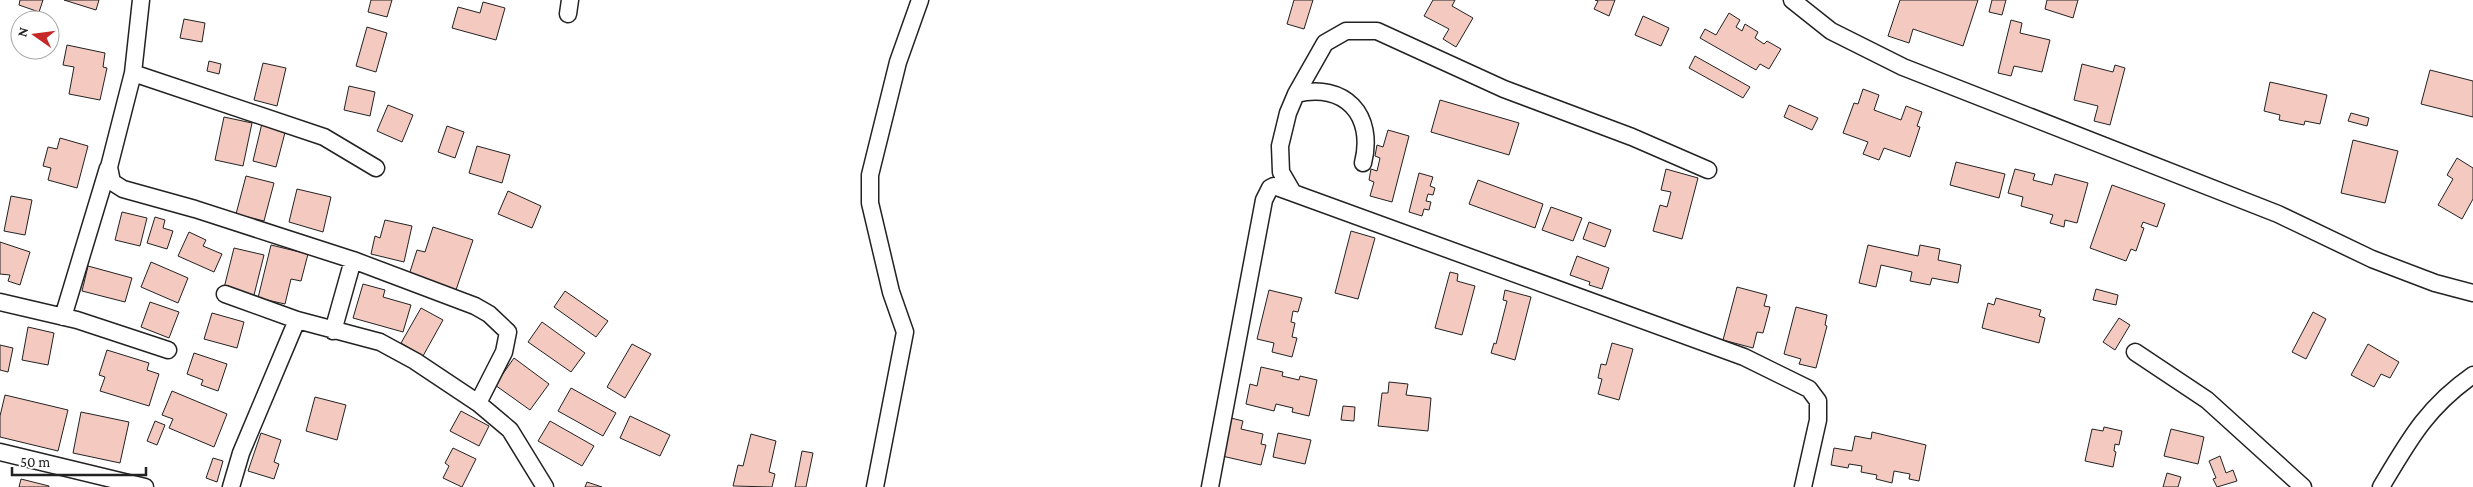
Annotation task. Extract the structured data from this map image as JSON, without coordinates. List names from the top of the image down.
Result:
{
  "scale_bar": "50 m",
  "north": "left"
}
